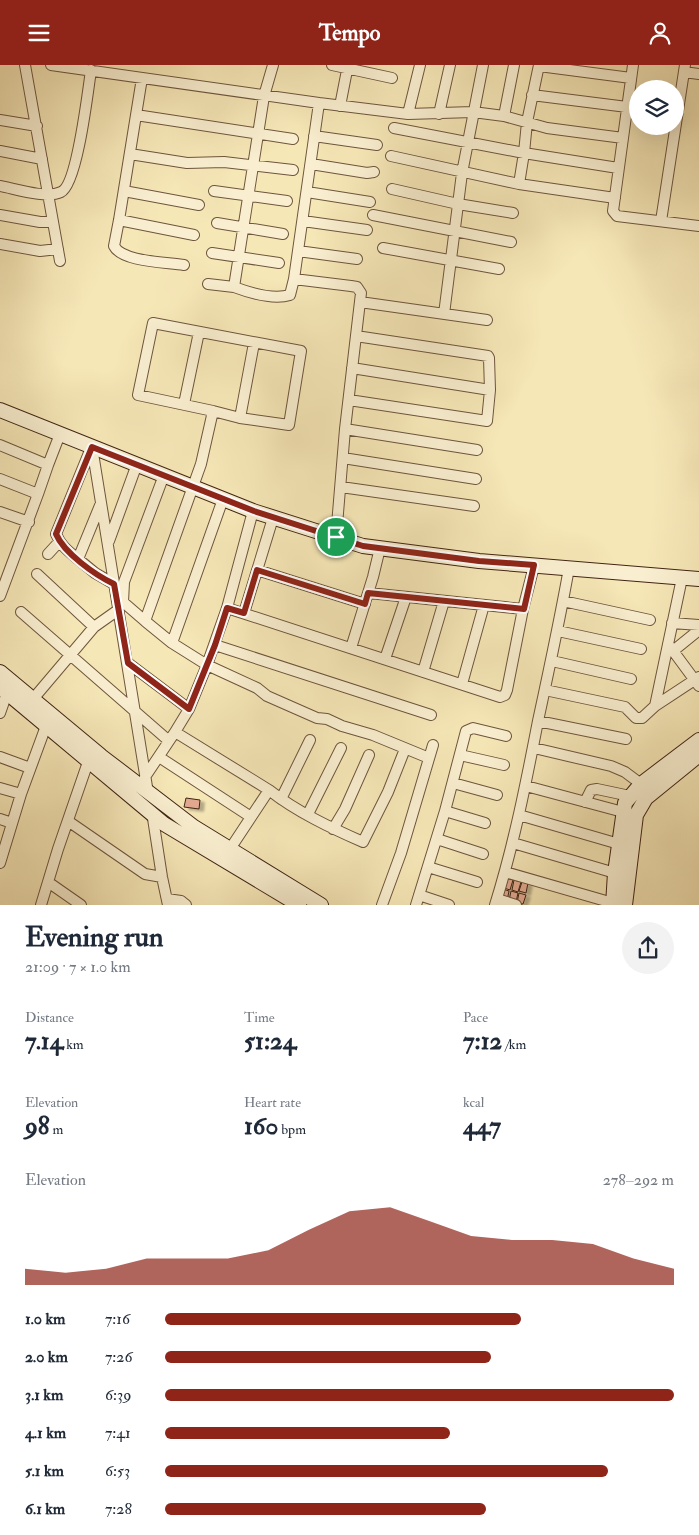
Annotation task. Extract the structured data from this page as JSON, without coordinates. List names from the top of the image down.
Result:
{
  "page": {
    "header": "Tempo",
    "heading": ["Evening run", "21:09 · 7 × 1.0 km"],
    "stats": [
      ["Distance", "7.14 km"],
      ["Time", "51:24"],
      ["Pace", "7:12 /km"],
      ["Elevation", "98 m"],
      ["Heart rate", "160 bpm"],
      ["kcal", "447"]
    ],
    "chart": ["Elevation", "278–292 m"],
    "list": [
      {
        "name": "1.0 km",
        "note": "7:16"
      },
      {
        "name": "2.0 km",
        "note": "7:26"
      },
      {
        "name": "3.1 km",
        "note": "6:39"
      },
      {
        "name": "4.1 km",
        "note": "7:41"
      },
      {
        "name": "5.1 km",
        "note": "6:53"
      },
      {
        "name": "6.1 km",
        "note": "7:28"
      }
    ]
  }
}
